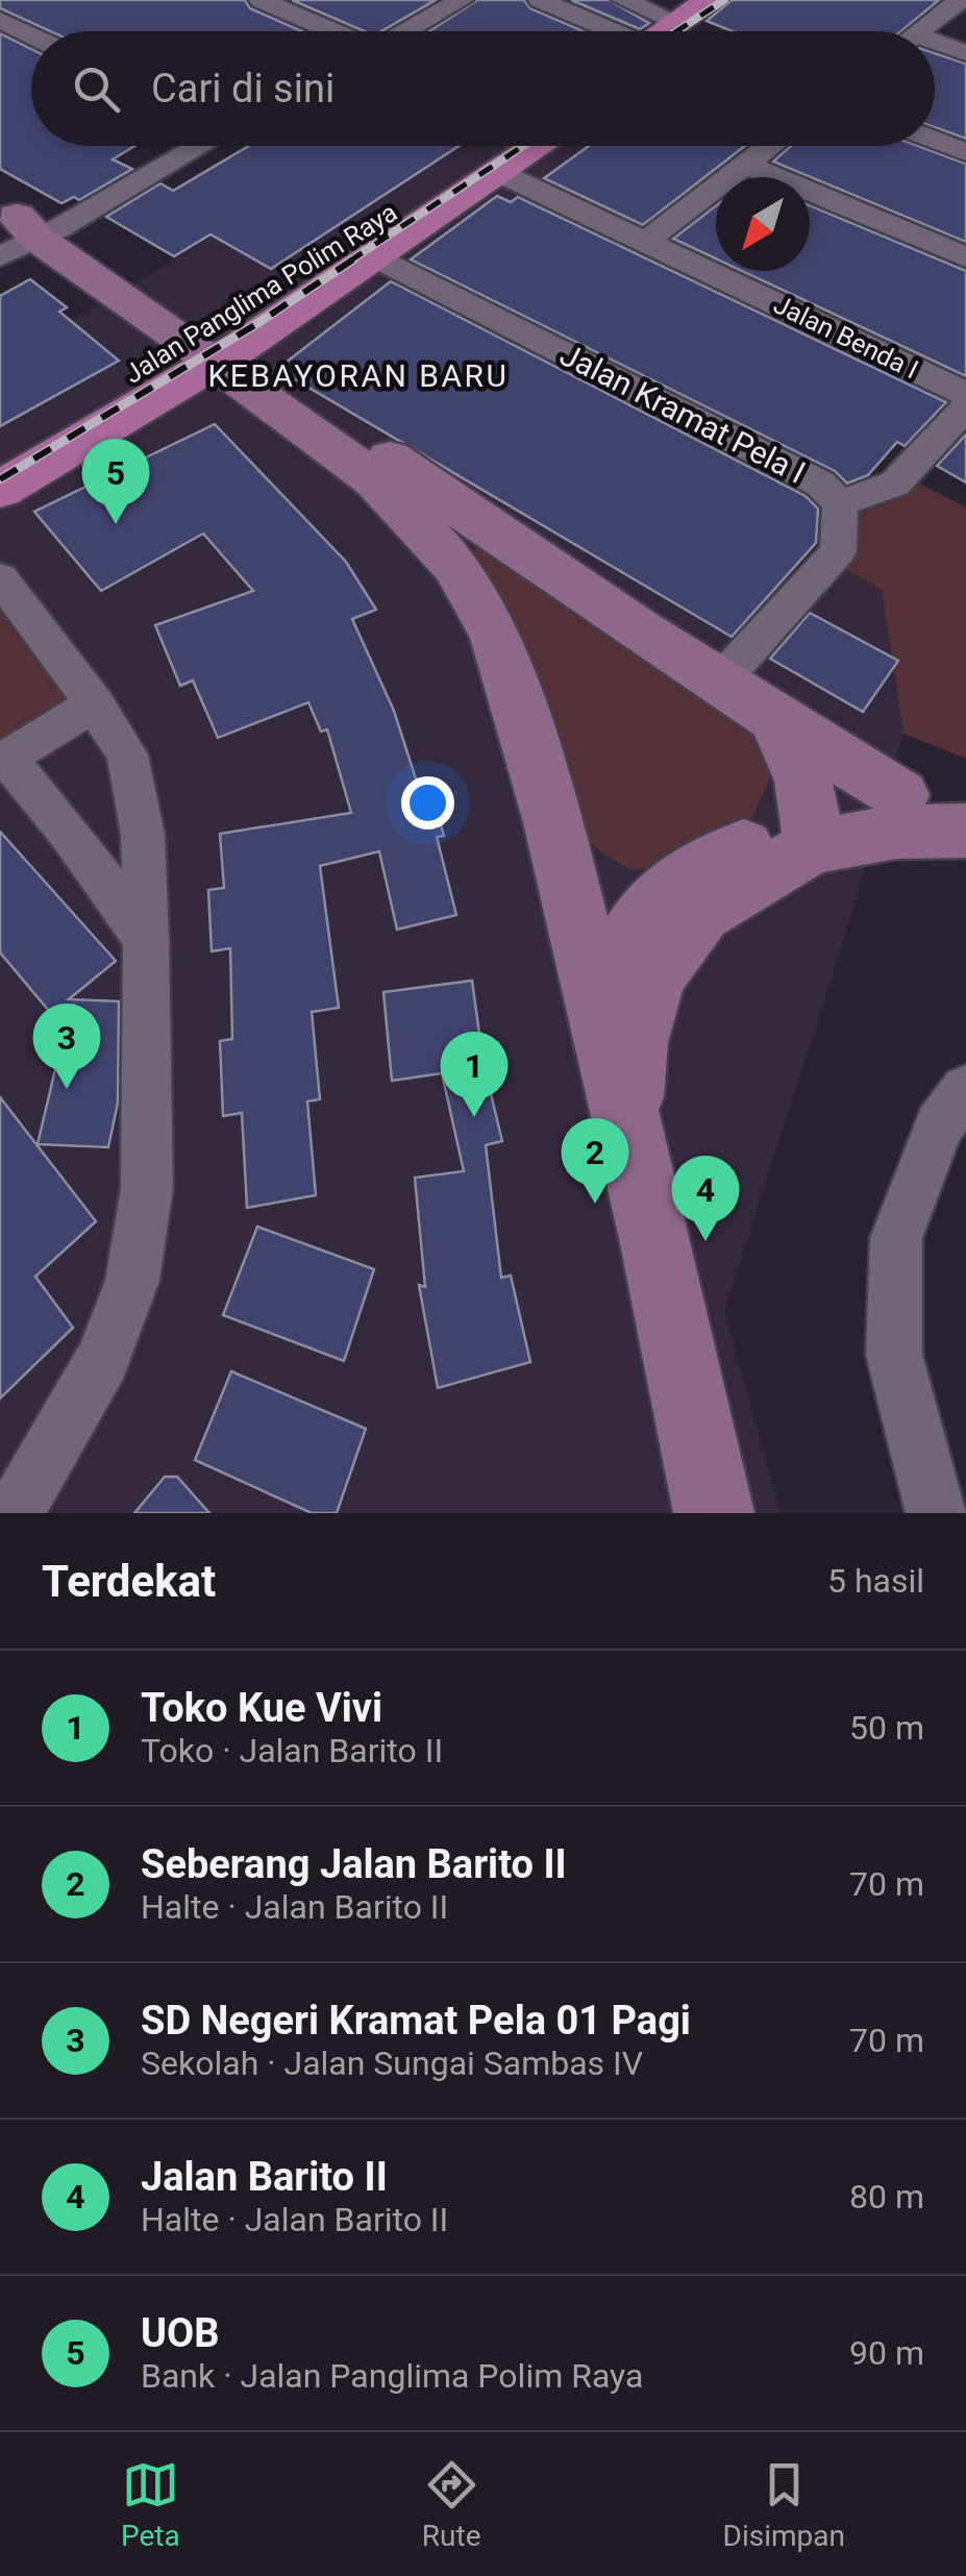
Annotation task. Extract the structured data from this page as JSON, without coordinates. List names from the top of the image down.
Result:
{
  "streets": {
    "main road": ["Jalan Panglima Polim Raya"],
    "street": ["Jalan Benda I", "Jalan Kramat Pela I"]
  },
  "crossings": [
    ["Jalan Panglima Polim Raya", "Jalan Benda I"],
    ["Jalan Panglima Polim Raya", "Jalan Kramat Pela I"]
  ],
  "districts": ["KEBAYORAN BARU"],
  "north": "bottom left",
  "page": {
    "search": "Cari di sini",
    "pins": [
      "5",
      "3",
      "1",
      "2",
      "4"
    ],
    "heading": ["Terdekat", "5 hasil"],
    "list": [
      {
        "mark": "1",
        "name": "Toko Kue Vivi",
        "note": "Toko · Jalan Barito II",
        "value": "50 m"
      },
      {
        "mark": "2",
        "name": "Seberang Jalan Barito II",
        "note": "Halte · Jalan Barito II",
        "value": "70 m"
      },
      {
        "mark": "3",
        "name": "SD Negeri Kramat Pela 01 Pagi",
        "note": "Sekolah · Jalan Sungai Sambas IV",
        "value": "70 m"
      },
      {
        "mark": "4",
        "name": "Jalan Barito II",
        "note": "Halte · Jalan Barito II",
        "value": "80 m"
      },
      {
        "mark": "5",
        "name": "UOB",
        "note": "Bank · Jalan Panglima Polim Raya",
        "value": "90 m"
      }
    ],
    "nav": ["Peta", "Rute", "Disimpan"]
  }
}
